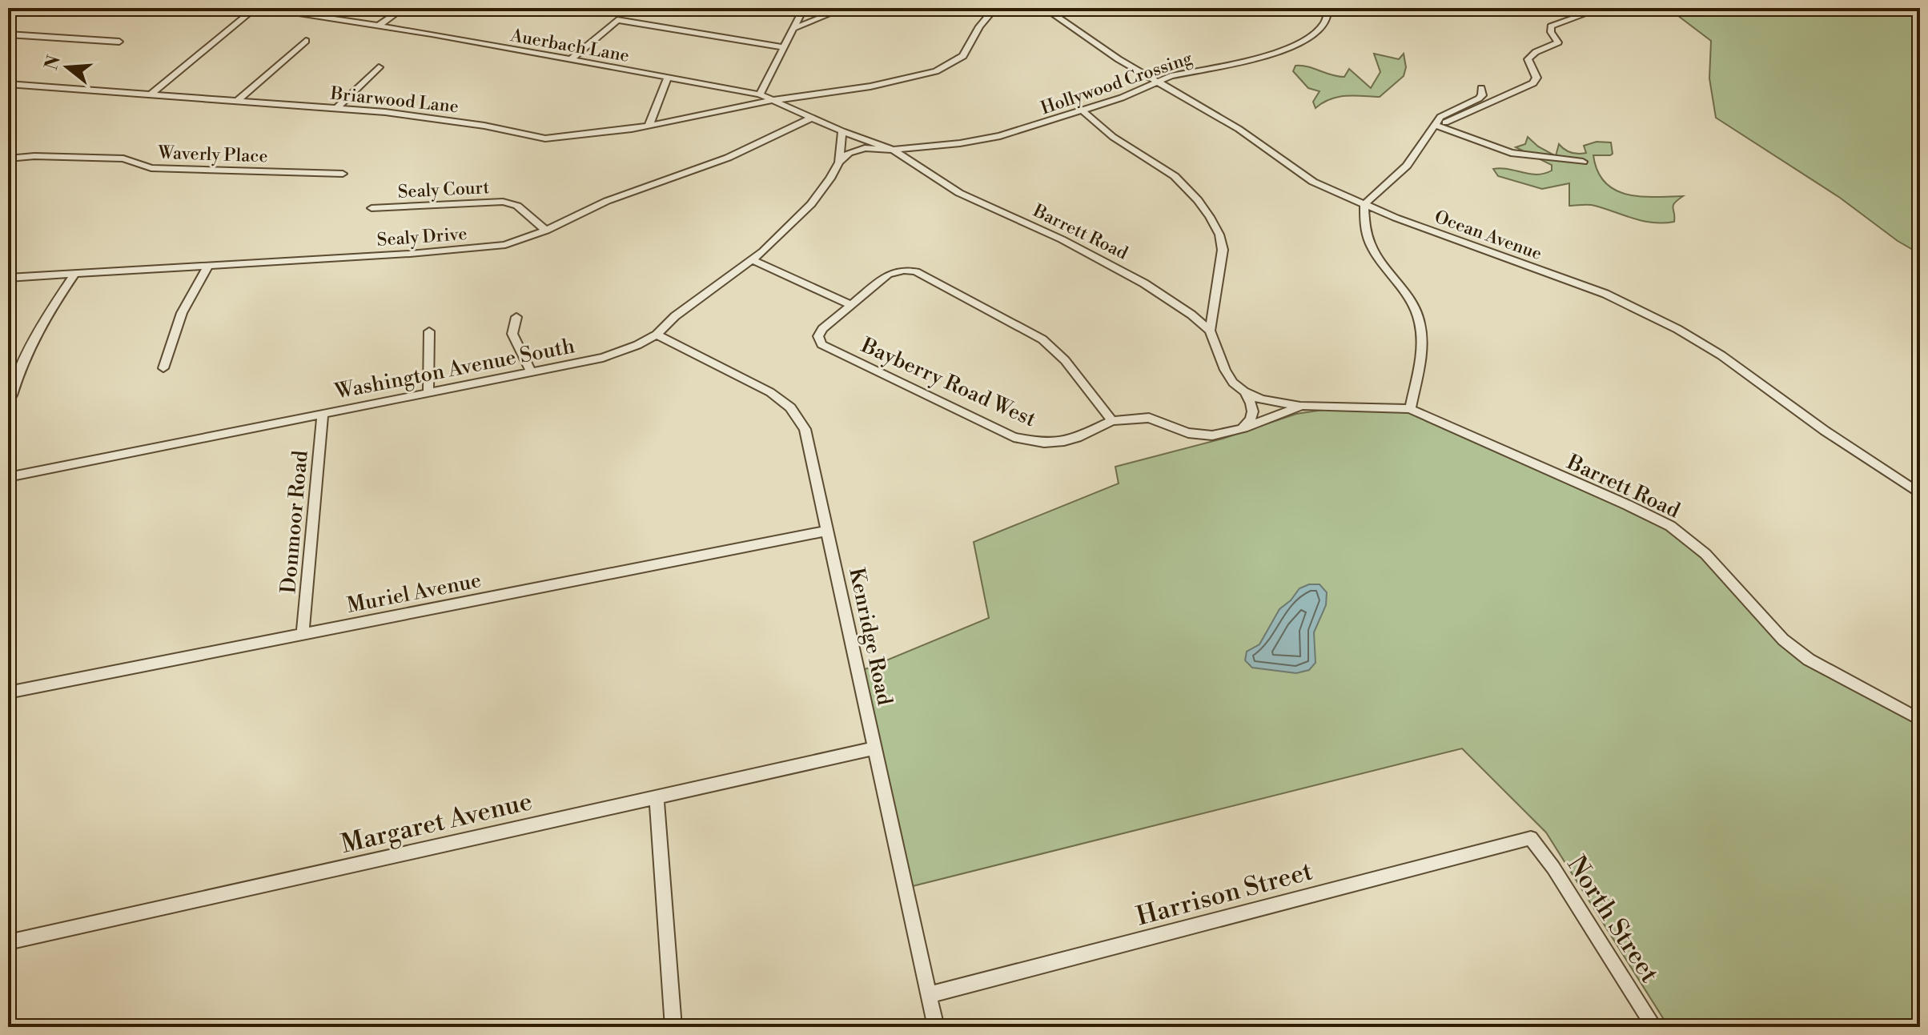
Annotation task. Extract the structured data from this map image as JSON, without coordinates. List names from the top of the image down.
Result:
{
  "streets": {
    "street": [
      "Auerbach Lane",
      "Hollywood Crossing",
      "Briarwood Lane",
      "Waverly Place",
      "Sealy Court",
      "Barrett Road",
      "Ocean Avenue",
      "Sealy Drive",
      "Washington Avenue South",
      "Bayberry Road West",
      "Donmoor Road",
      "Muriel Avenue",
      "Kenridge Road",
      "Margaret Avenue",
      "Harrison Street",
      "North Street"
    ]
  },
  "crossings": [
    ["Auerbach Lane", "Briarwood Lane"],
    ["Auerbach Lane", "Barrett Road"],
    ["Hollywood Crossing", "Barrett Road"],
    ["Hollywood Crossing", "Ocean Avenue"],
    ["Hollywood Crossing", "Washington Avenue South"],
    ["Briarwood Lane", "Barrett Road"],
    ["Sealy Court", "Sealy Drive"],
    ["Barrett Road", "Sealy Drive"],
    ["Barrett Road", "Washington Avenue South"],
    ["Washington Avenue South", "Donmoor Road"],
    ["Washington Avenue South", "Kenridge Road"],
    ["Donmoor Road", "Muriel Avenue"],
    ["Muriel Avenue", "Kenridge Road"],
    ["Kenridge Road", "Margaret Avenue"],
    ["Kenridge Road", "Harrison Street"],
    ["Harrison Street", "North Street"]
  ],
  "north": "left"
}
